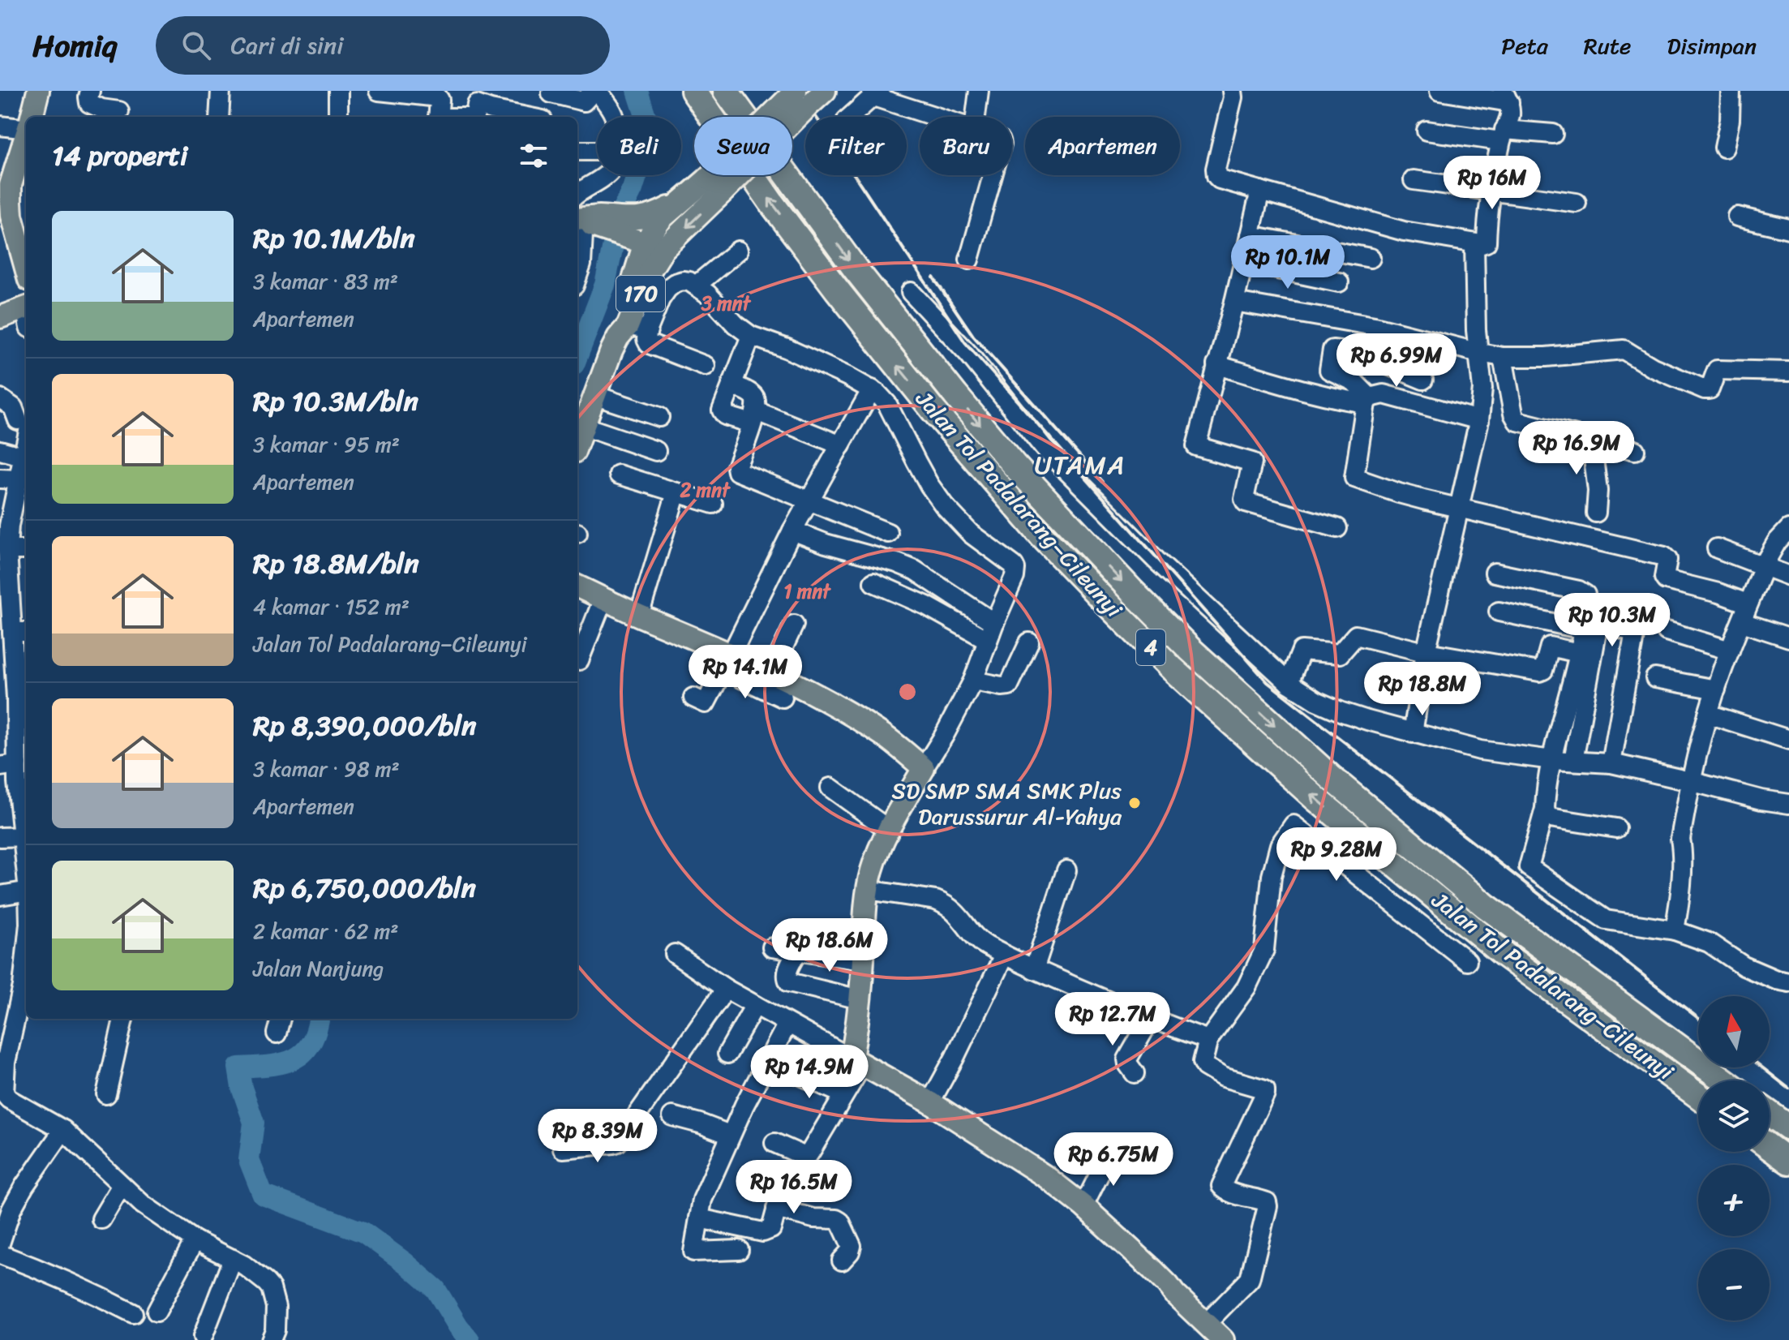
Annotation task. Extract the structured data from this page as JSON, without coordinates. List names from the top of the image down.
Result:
{
  "streets": {
    "highway": ["Jalan Tol Padalarang–Cileunyi", "4"],
    "main road": ["170"]
  },
  "districts": ["UTAMA"],
  "places": ["SD SMP SMA SMK Plus Darussurur Al-Yahya"],
  "north": "top",
  "page": {
    "header": "Homiq",
    "search": "Cari di sini",
    "nav": ["Peta", "Rute", "Disimpan"],
    "chip": [
      "Beli",
      "Sewa",
      "Filter",
      "Baru",
      "Apartemen"
    ],
    "heading": "14 properti",
    "price": [
      "Rp 16M",
      "Rp 10.1M",
      "Rp 6.99M",
      "Rp 16.9M",
      "Rp 10.3M",
      "Rp 14.1M",
      "Rp 18.8M",
      "Rp 9.28M",
      "Rp 18.6M",
      "Rp 12.7M",
      "Rp 14.9M",
      "Rp 8.39M",
      "Rp 6.75M",
      "Rp 16.5M"
    ],
    "list": [
      {
        "name": "Rp 10.1M/bln",
        "note": "3 kamar · 83 m² · Apartemen"
      },
      {
        "name": "Rp 10.3M/bln",
        "note": "3 kamar · 95 m² · Apartemen"
      },
      {
        "name": "Rp 18.8M/bln",
        "note": "4 kamar · 152 m² · Jalan Tol Padalarang–Cileunyi"
      },
      {
        "name": "Rp 8,390,000/bln",
        "note": "3 kamar · 98 m² · Apartemen"
      },
      {
        "name": "Rp 6,750,000/bln",
        "note": "2 kamar · 62 m² · Jalan Nanjung"
      }
    ],
    "map_buttons": ["+", "−"]
  },
  "rings": ["3 mnt", "2 mnt", "1 mnt"]
}
